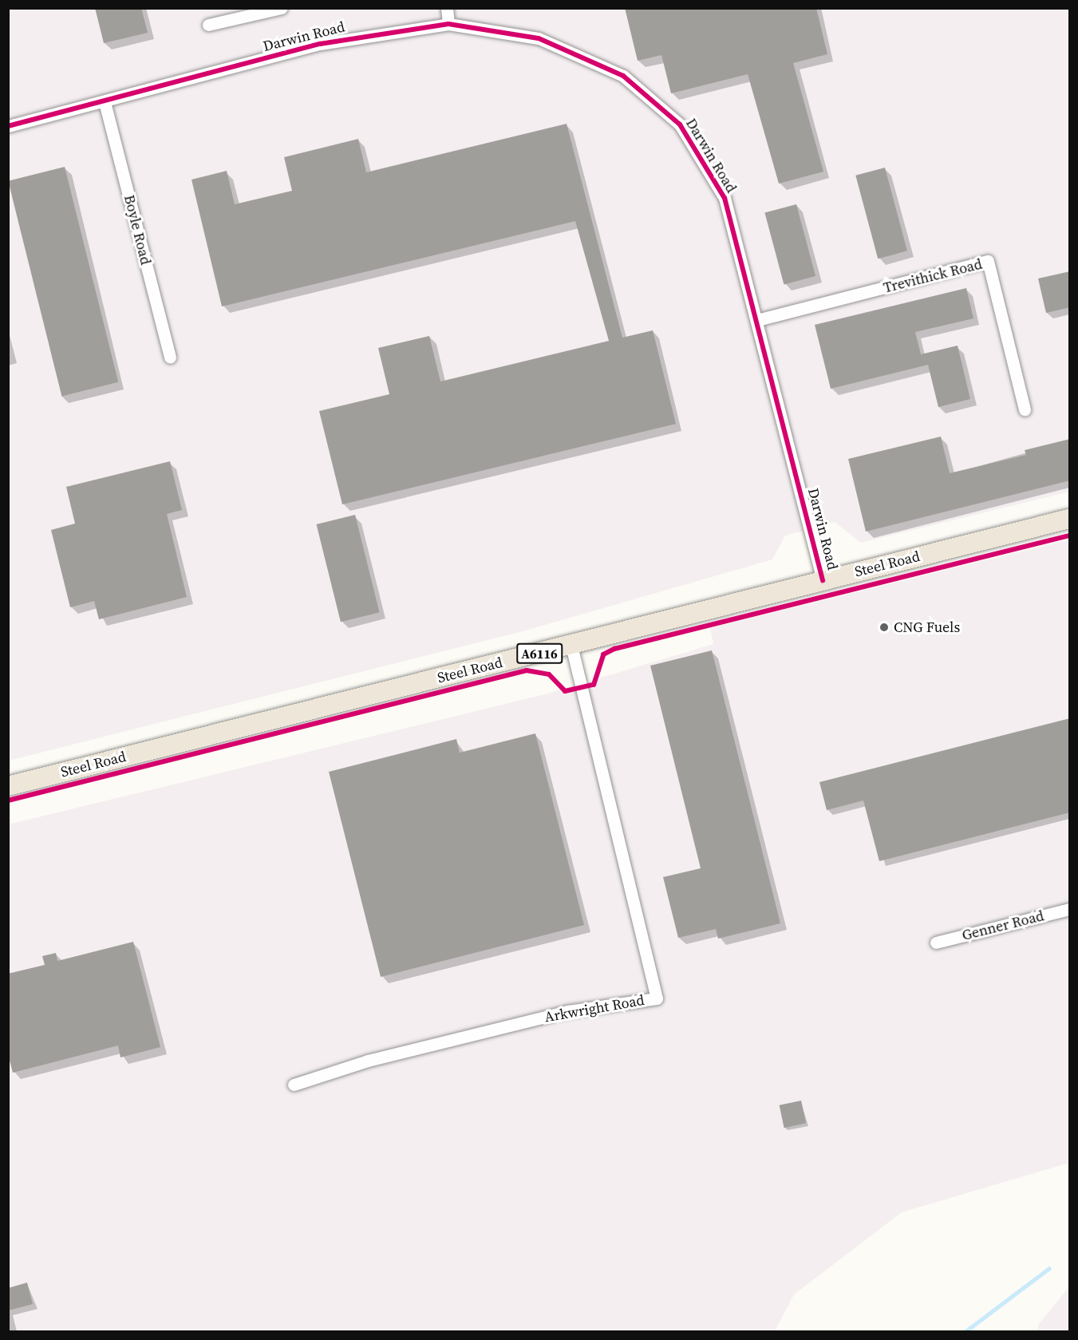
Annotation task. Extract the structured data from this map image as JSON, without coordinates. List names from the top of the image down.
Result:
{
  "streets": {
    "main road": ["Steel Road", "A6116"],
    "street": [
      "Darwin Road",
      "Boyle Road",
      "Trevithick Road",
      "Genner Road",
      "Arkwright Road"
    ]
  },
  "crossings": [
    ["Darwin Road", "Boyle Road"],
    ["Darwin Road", "Trevithick Road"],
    ["Darwin Road", "Steel Road"],
    ["Steel Road", "Arkwright Road"]
  ],
  "places": ["CNG Fuels"]
}
